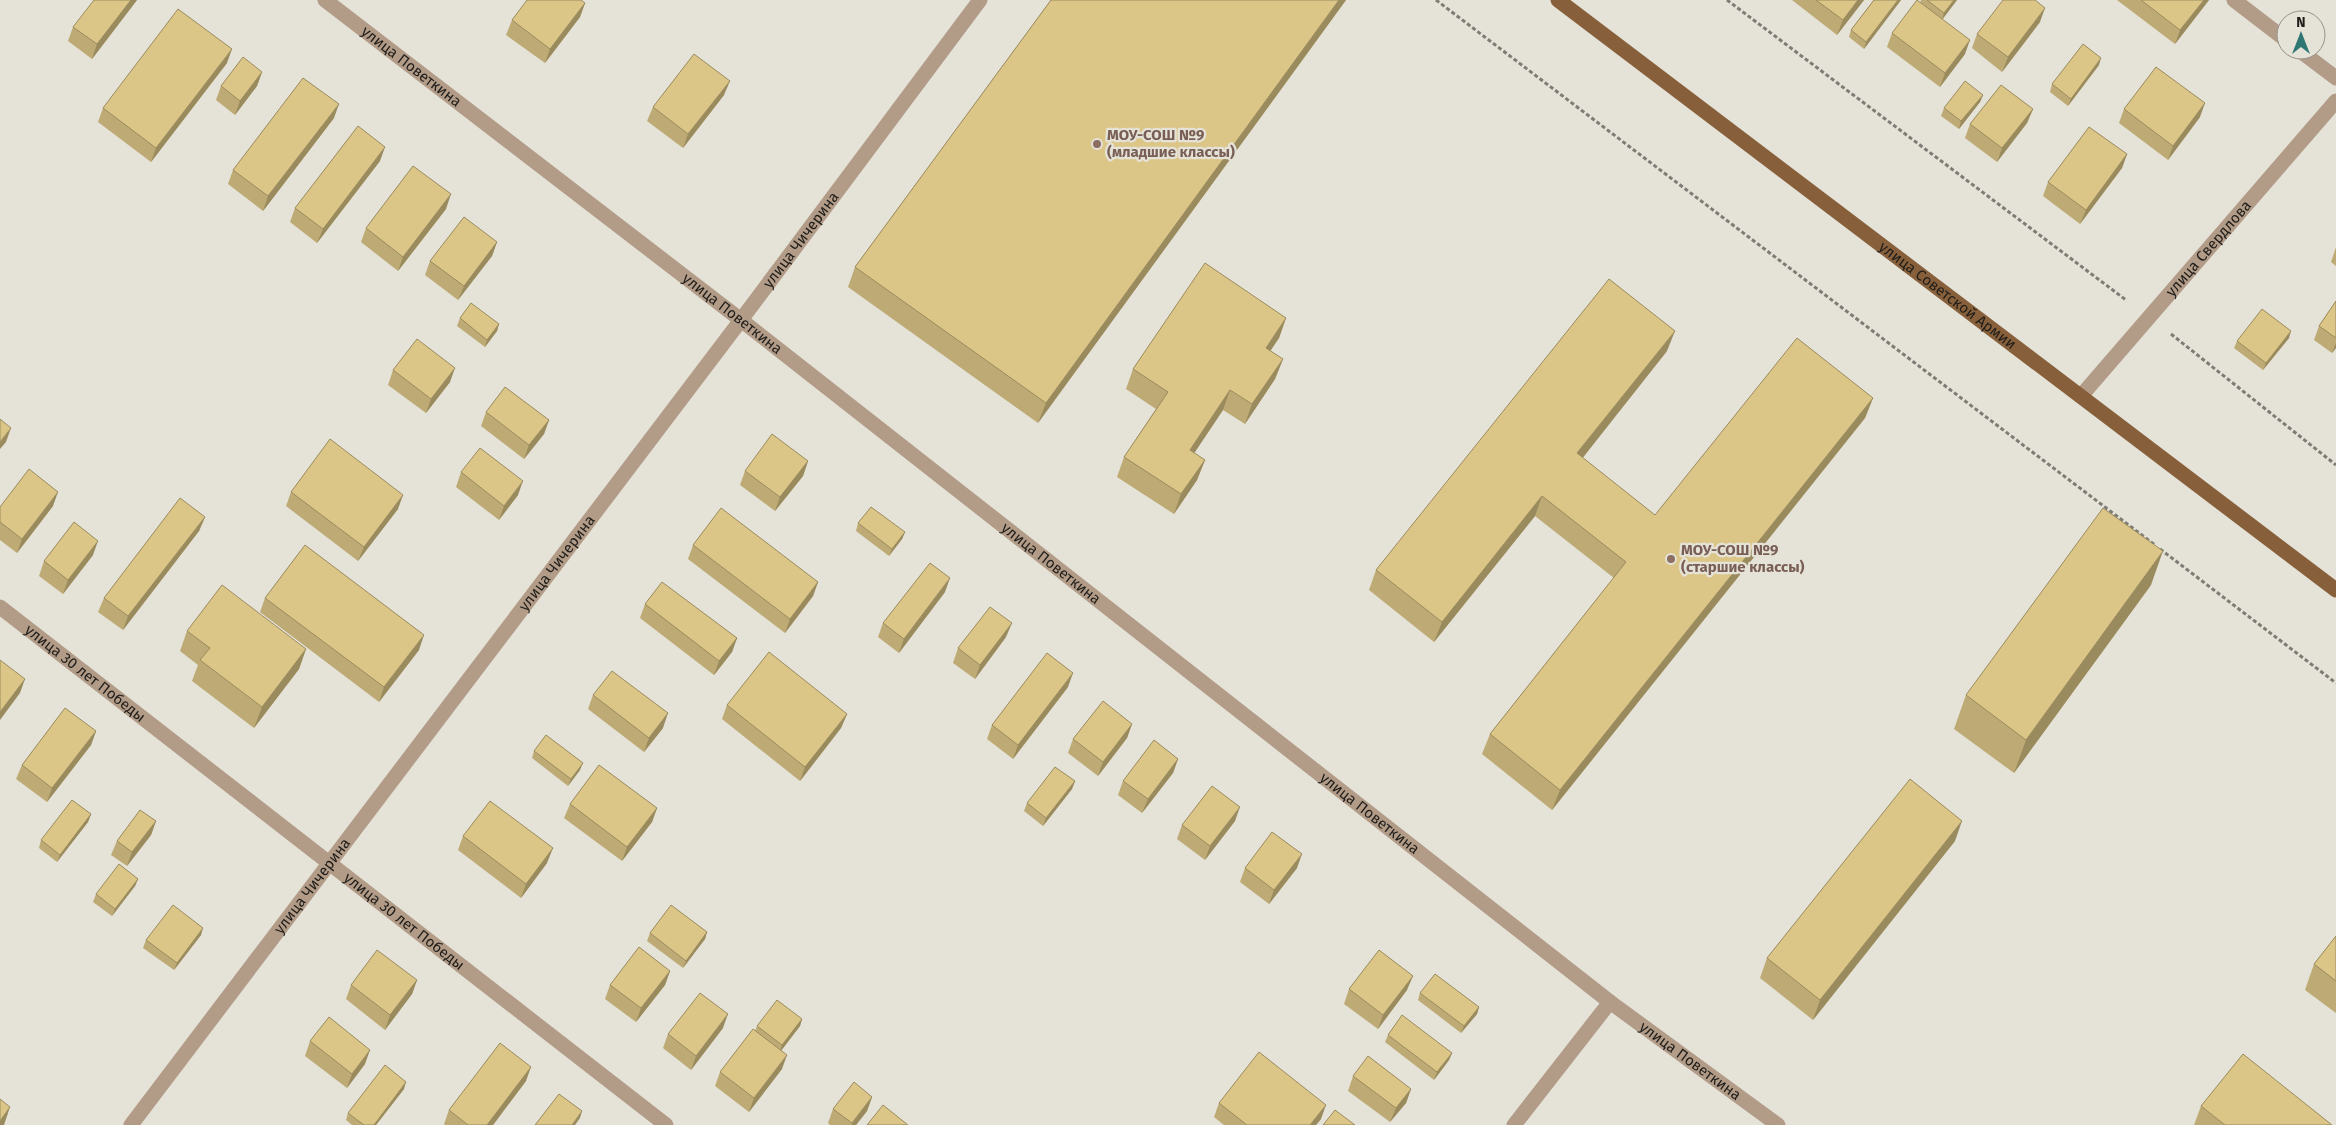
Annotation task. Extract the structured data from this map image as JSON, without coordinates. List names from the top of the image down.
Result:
{
  "streets": {
    "main road": ["улица Советской Армии"],
    "street": [
      "улица Поветкина",
      "улица Чичерина",
      "улица Свердлова",
      "улица 30 лет Победы"
    ]
  },
  "crossings": [
    ["улица Поветкина", "улица Чичерина"],
    ["улица Чичерина", "улица 30 лет Победы"],
    ["улица Свердлова", "улица Советской Армии"]
  ],
  "places": ["МОУ-СОШ №9 (младшие классы)", "МОУ-СОШ №9 (старшие классы)"],
  "north": "top"
}
